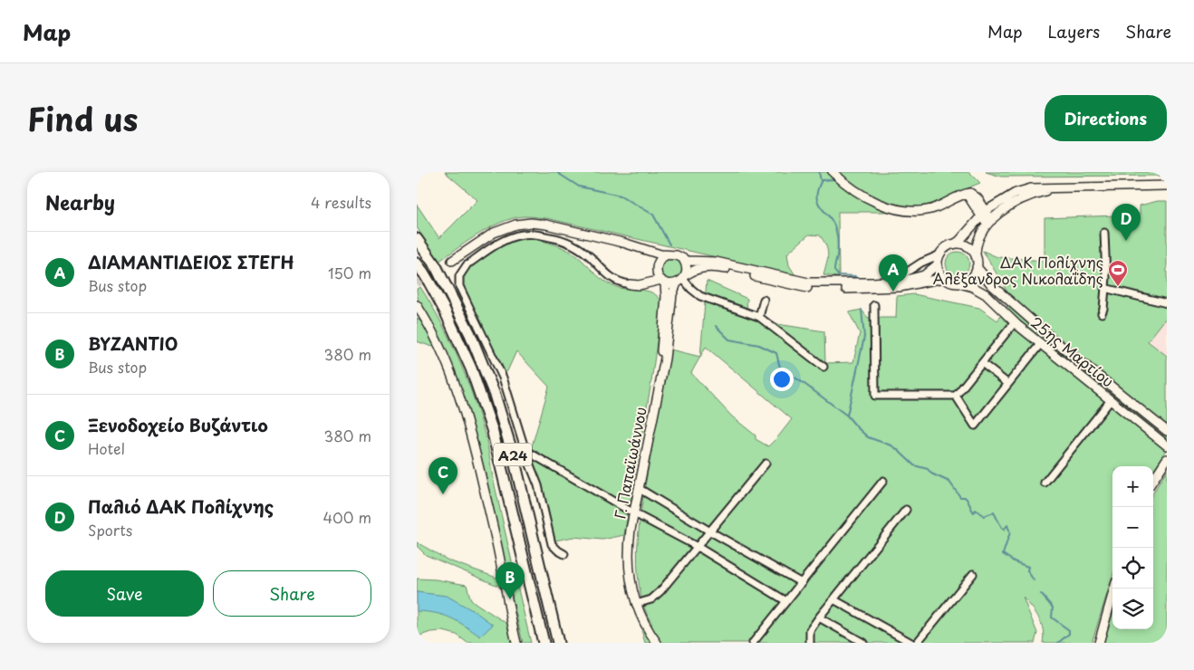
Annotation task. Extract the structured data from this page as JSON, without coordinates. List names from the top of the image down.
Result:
{
  "streets": {
    "highway": ["Α24"],
    "street": ["25ης Μαρτίου", "Γ. Παπαϊωάννου"]
  },
  "places": {
    "sports": ["ΔΑΚ Πολίχνης Αλέξανδρος Νικολαΐδης"]
  },
  "page": {
    "header": "Map",
    "nav": ["Map", "Layers", "Share"],
    "title": "Find us",
    "buttons": [
      "Directions",
      ["Save", "Share"]
    ],
    "heading": ["Nearby", "4 results"],
    "pins": [
      "D",
      "A",
      "C",
      "B"
    ],
    "list": [
      {
        "mark": "A",
        "name": "ΔΙΑΜΑΝΤΙΔΕΙΟΣ ΣΤΕΓΗ",
        "note": "Bus stop",
        "value": "150 m"
      },
      {
        "mark": "B",
        "name": "ΒΥΖΑΝΤΙΟ",
        "note": "Bus stop",
        "value": "380 m"
      },
      {
        "mark": "C",
        "name": "Ξενοδοχείο Βυζάντιο",
        "note": "Hotel",
        "value": "380 m"
      },
      {
        "mark": "D",
        "name": "Παλιό ΔΑΚ Πολίχνης",
        "note": "Sports",
        "value": "400 m"
      }
    ],
    "map_buttons": ["+", "−"]
  }
}
